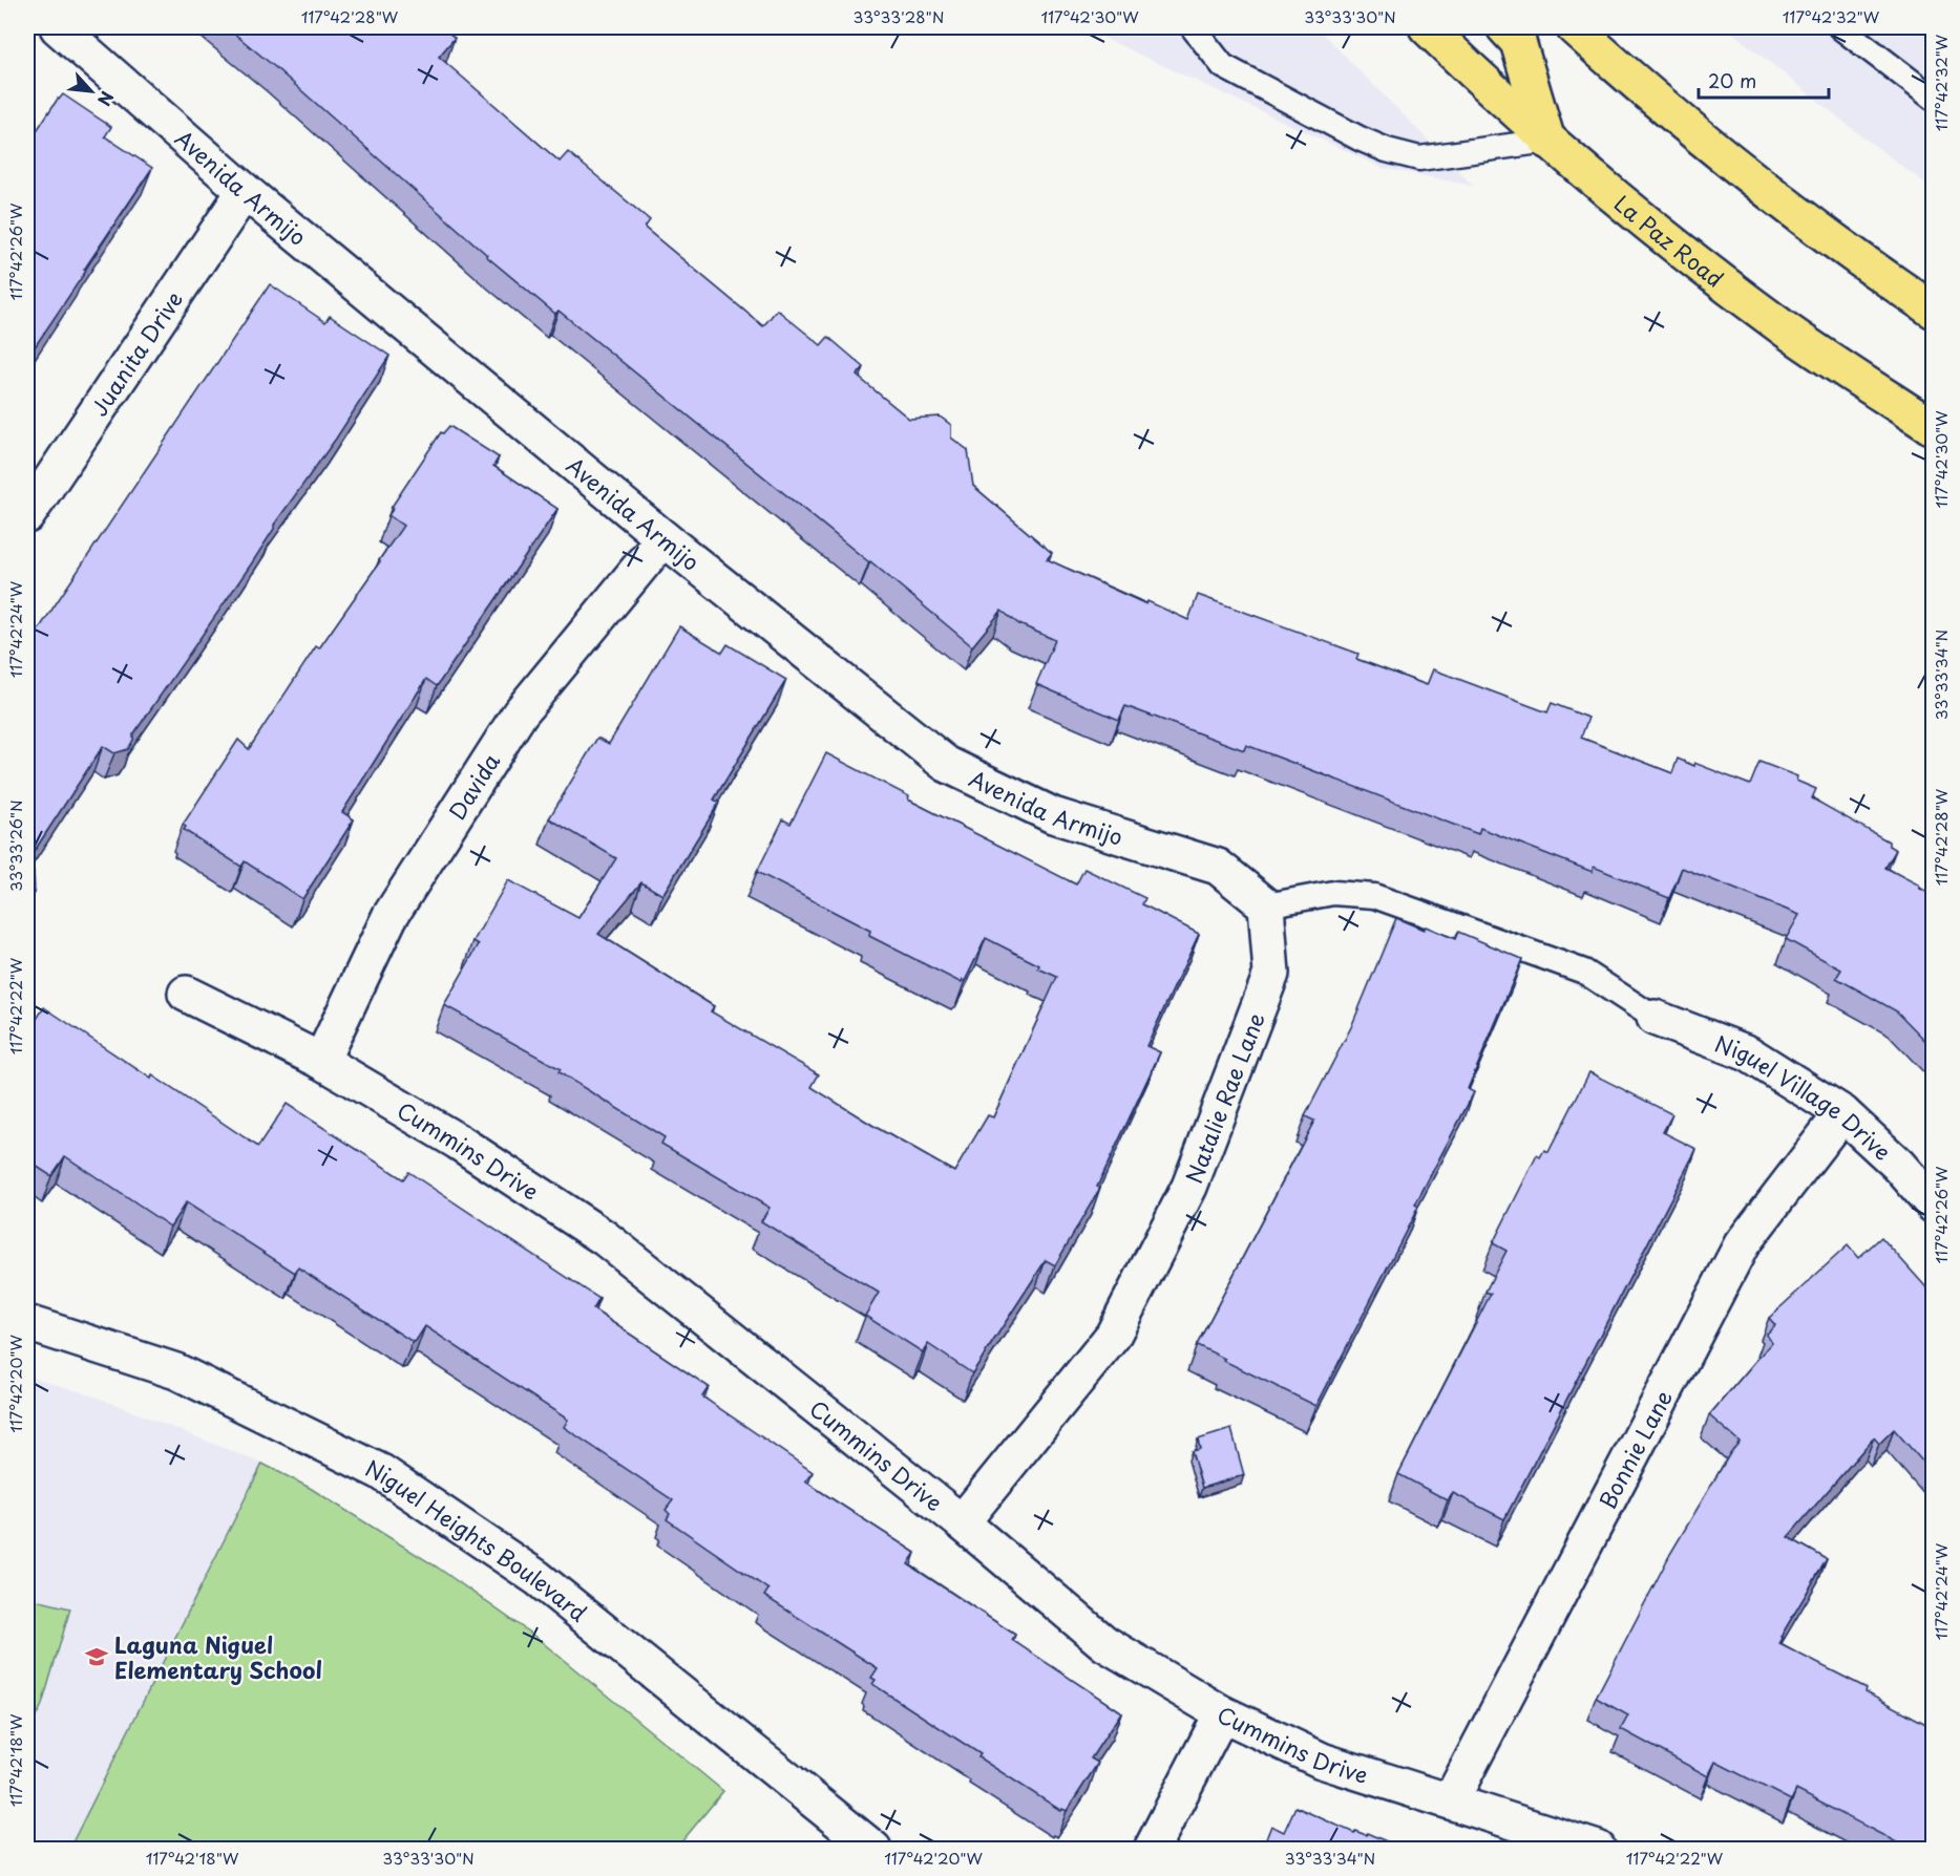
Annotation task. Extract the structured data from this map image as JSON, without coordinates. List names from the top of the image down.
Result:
{
  "streets": {
    "main road": ["La Paz Road"],
    "street": [
      "Avenida Armijo",
      "Juanita Drive",
      "Davida",
      "Natalie Rae Lane",
      "Niguel Village Drive",
      "Cummins Drive",
      "Bonnie Lane",
      "Niguel Heights Boulevard"
    ]
  },
  "crossings": [
    ["Avenida Armijo", "Juanita Drive"],
    ["Avenida Armijo", "Davida"],
    ["Avenida Armijo", "Natalie Rae Lane"],
    ["Davida", "Cummins Drive"],
    ["Natalie Rae Lane", "Cummins Drive"],
    ["Niguel Village Drive", "Bonnie Lane"],
    ["Cummins Drive", "Bonnie Lane"]
  ],
  "places": {
    "school or university": ["Laguna Niguel Elementary School"]
  },
  "scale_bar": "20 m",
  "north": "bottom right",
  "coordinates": [
    "117°42'28\"W",
    "33°33'28\"N",
    "117°42'30\"W",
    "33°33'30\"N",
    "117°42'32\"W",
    "117°42'26\"W",
    "117°42'24\"W",
    "33°33'34\"N",
    "33°33'26\"N",
    "117°42'22\"W",
    "117°42'20\"W",
    "117°42'18\"W"
  ]
}
